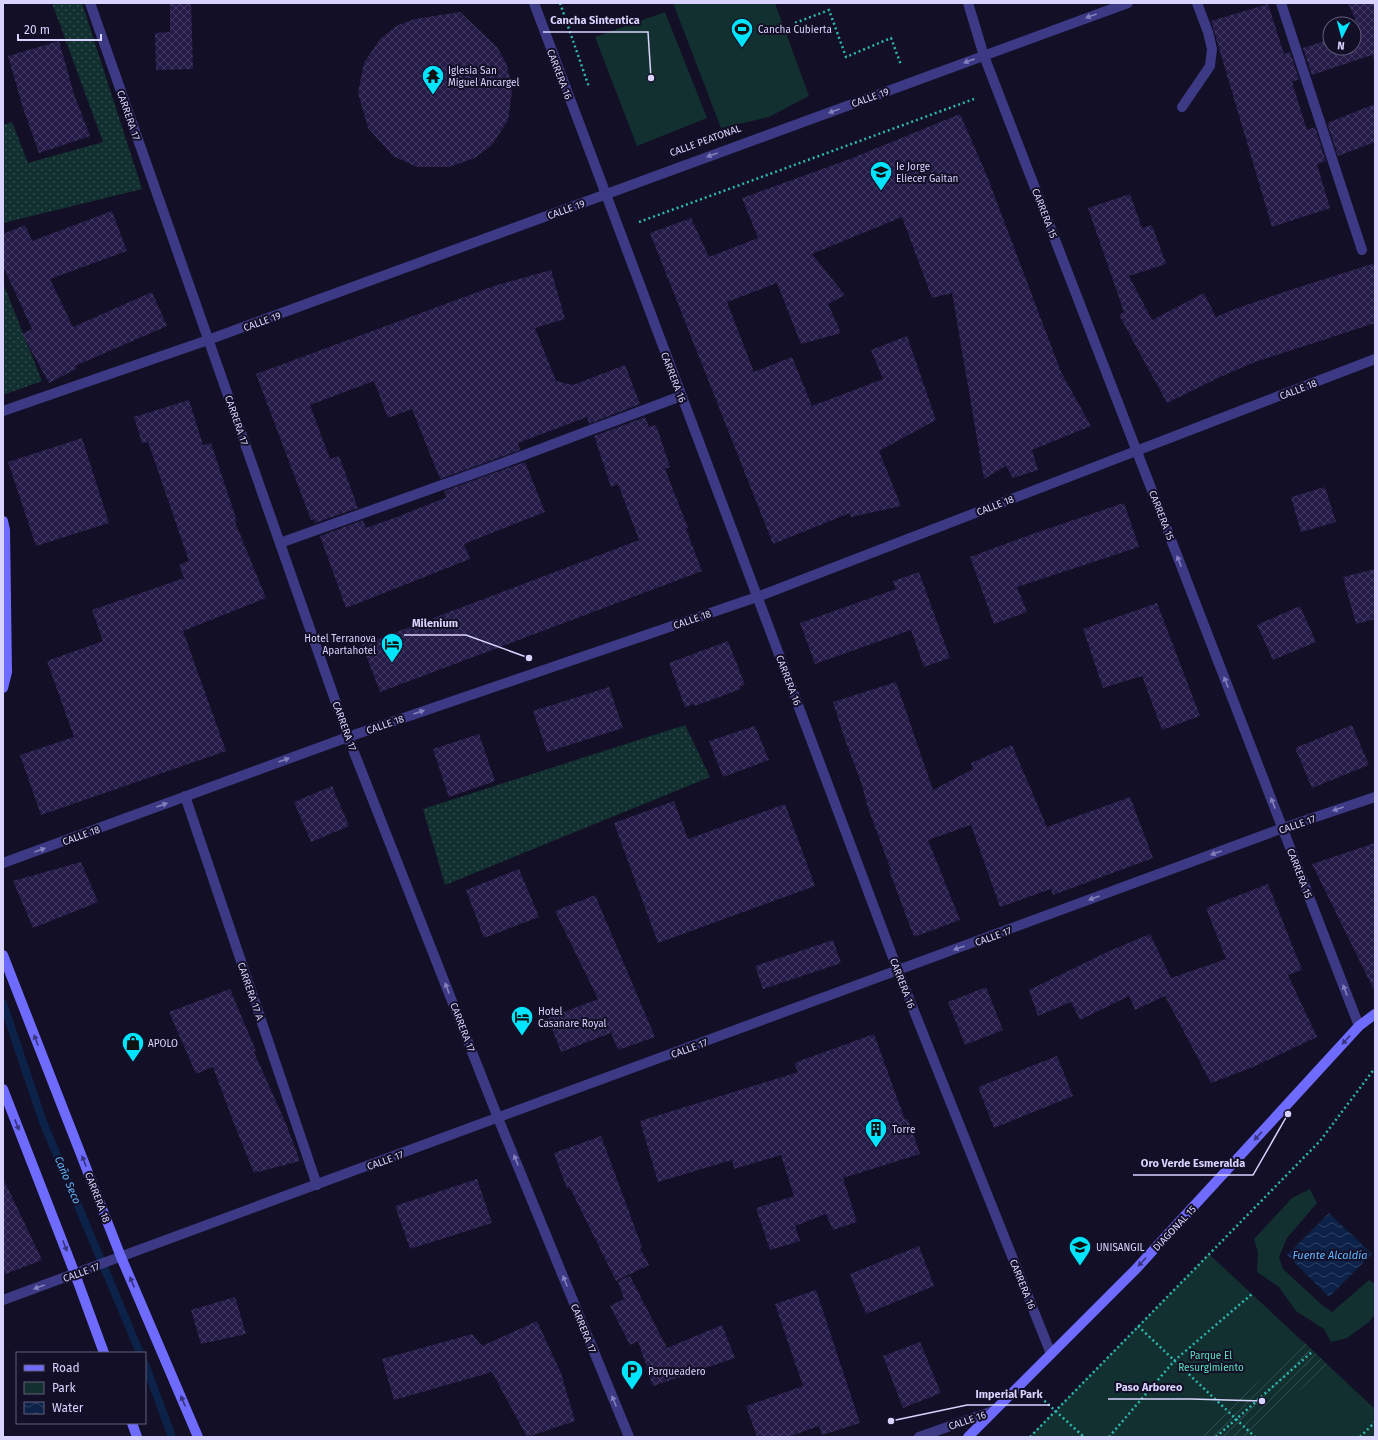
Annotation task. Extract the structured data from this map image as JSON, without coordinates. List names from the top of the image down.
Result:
{
  "streets": {
    "street": [
      "CARRERA 16",
      "CALLE 19",
      "CARRERA 17",
      "CARRERA 15",
      "CALLE 18",
      "CALLE 17",
      "CARRERA 17 A",
      "CARRERA 18",
      "DIAGONAL 15",
      "CALLE 16"
    ]
  },
  "crossings": [
    ["CARRERA 16", "CALLE 19"],
    ["CARRERA 16", "CALLE 18"],
    ["CARRERA 16", "CALLE 17"],
    ["CARRERA 16", "DIAGONAL 15"],
    ["CALLE 19", "CARRERA 17"],
    ["CALLE 19", "CARRERA 15"],
    ["CARRERA 17", "CALLE 18"],
    ["CARRERA 17", "CALLE 17"],
    ["CARRERA 15", "CALLE 18"],
    ["CARRERA 15", "CALLE 17"],
    ["CARRERA 15", "DIAGONAL 15"],
    ["CALLE 18", "CARRERA 17 A"],
    ["CALLE 17", "CARRERA 17 A"],
    ["CALLE 17", "CARRERA 18"],
    ["DIAGONAL 15", "CALLE 16"]
  ],
  "one_way": [
    "CALLE 19",
    "CARRERA 17",
    "CARRERA 15",
    "CALLE 18",
    "CALLE 17",
    "DIAGONAL 15"
  ],
  "water": ["Caño Seco", "Fuente Alcaldía"],
  "parks": ["Parque El Resurgimiento"],
  "places": {
    "sports": ["Cancha Cubierta"],
    "other": [
      "Cancha Sintentica",
      "Milenium",
      "Oro Verde Esmeralda",
      "Paso Arboreo",
      "Imperial Park"
    ],
    "temple": ["Iglesia San Miguel Ancargel"],
    "school or university": ["Ie Jorge Eliecer Gaitan", "UNISANGIL"],
    "hotel": ["Hotel Terranova Apartahotel", "Hotel Casanare Royal"],
    "shop": ["APOLO"],
    "building": ["Torre"],
    "parking": ["Parqueadero"]
  },
  "legend": ["Road", "Park", "Water"],
  "scale_bar": "20 m",
  "north": "bottom"
}
